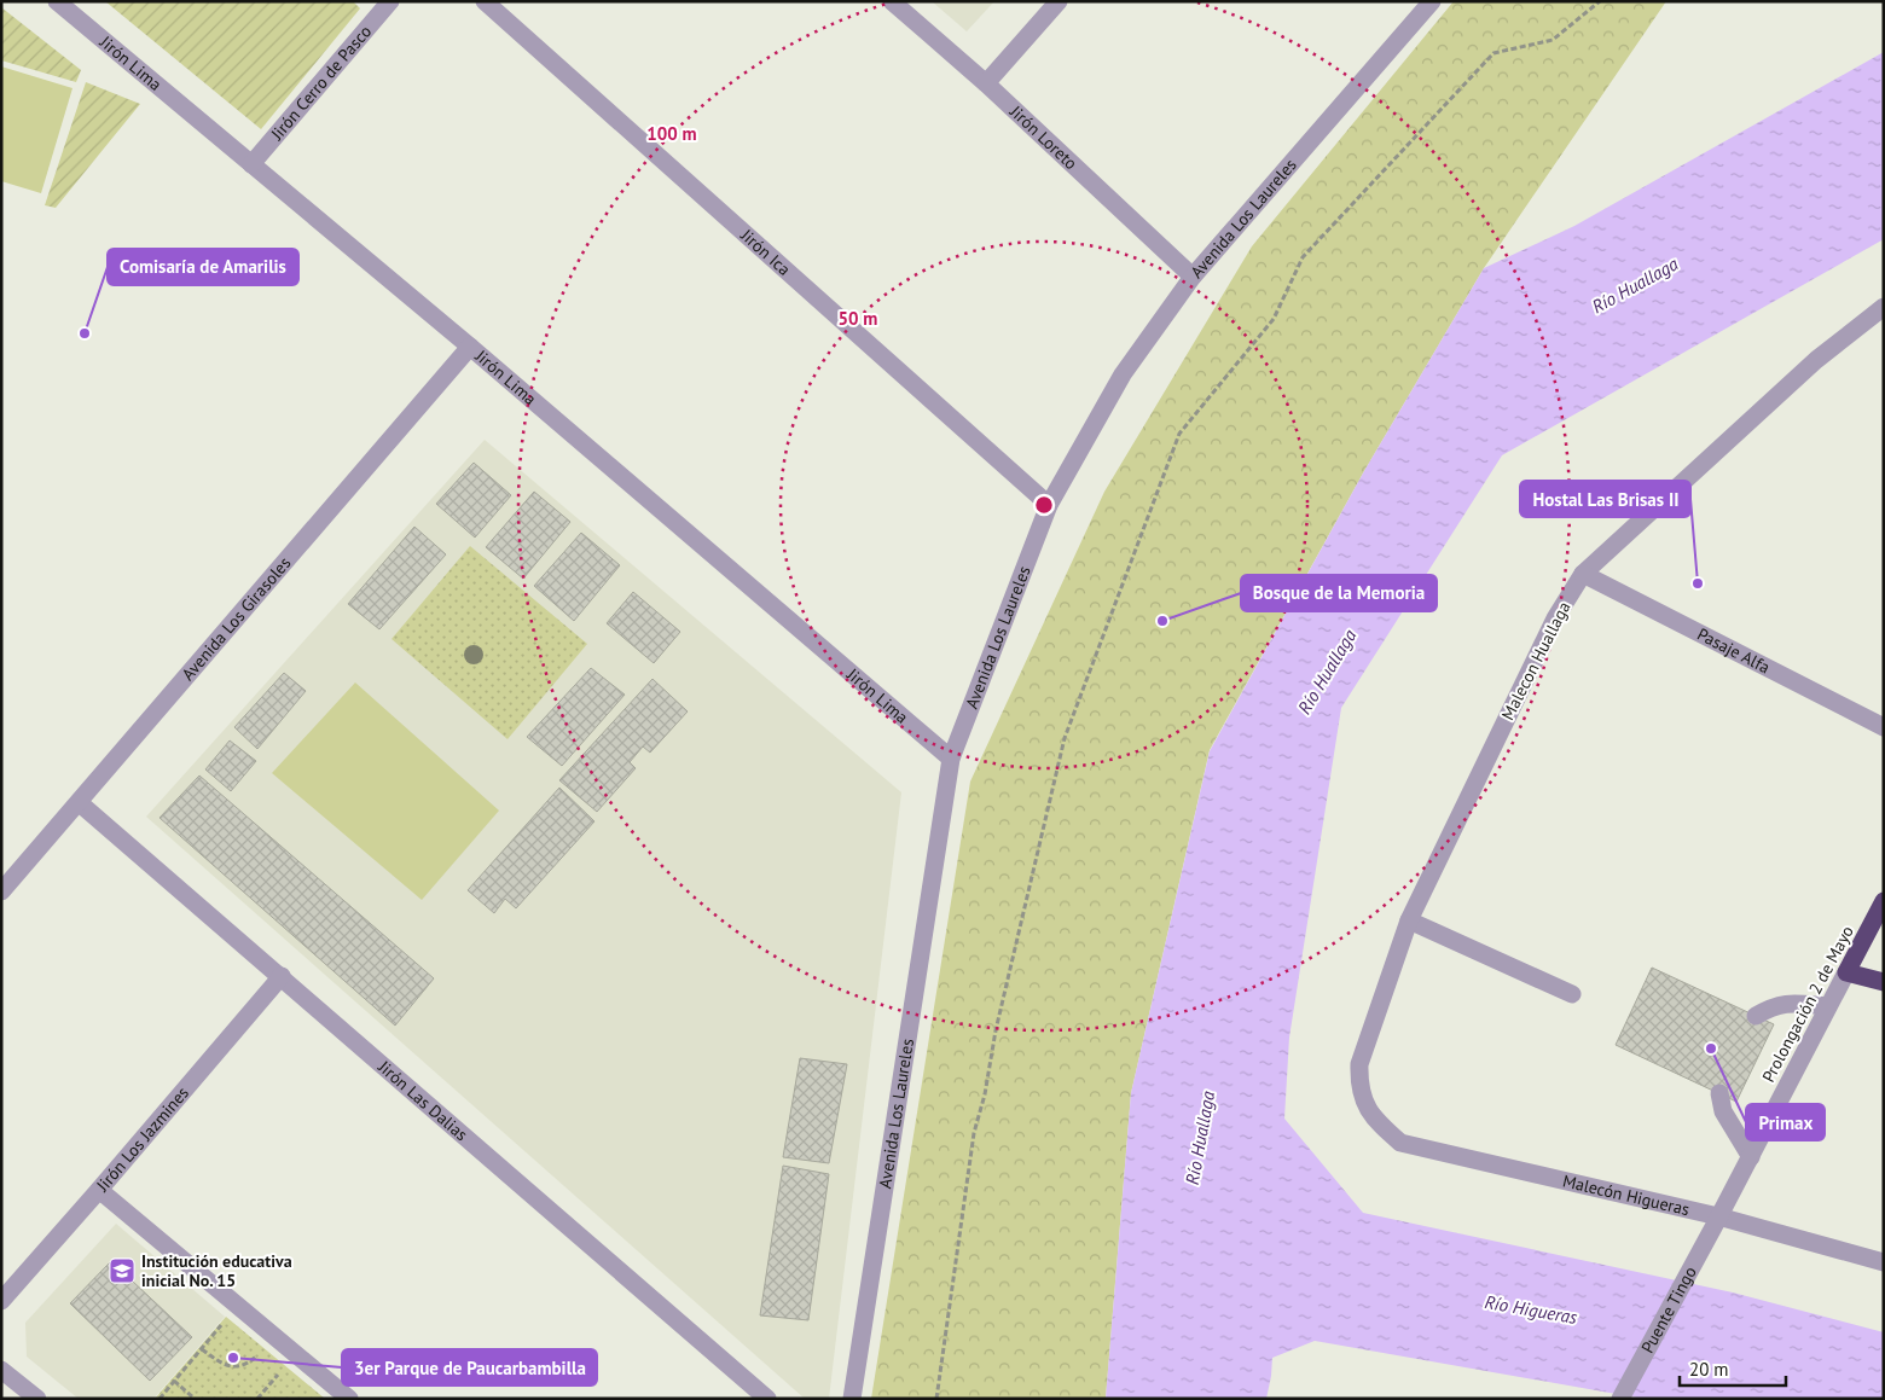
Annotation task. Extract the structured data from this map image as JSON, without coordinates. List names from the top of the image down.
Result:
{
  "streets": {
    "highway": ["Prolongación 2 de Mayo"],
    "street": [
      "Jirón Lima",
      "Jirón Cerro de Pasco",
      "Jirón Loreto",
      "Avenida Los Laureles",
      "Jirón Ica",
      "Avenida Los Girasoles",
      "Pasaje Alfa",
      "Malecon Huallaga",
      "Jirón Las Dalias",
      "Jirón Los Jazmines",
      "Malecón Higueras",
      "Puente Tingo"
    ]
  },
  "crossings": [
    ["Jirón Lima", "Jirón Cerro de Pasco"],
    ["Jirón Lima", "Avenida Los Laureles"],
    ["Jirón Lima", "Avenida Los Girasoles"],
    ["Jirón Loreto", "Avenida Los Laureles"],
    ["Avenida Los Laureles", "Jirón Ica"],
    ["Avenida Los Girasoles", "Jirón Las Dalias"],
    ["Pasaje Alfa", "Malecon Huallaga"],
    ["Malecon Huallaga", "Malecón Higueras"],
    ["Prolongación 2 de Mayo", "Malecón Higueras"],
    ["Prolongación 2 de Mayo", "Puente Tingo"],
    ["Jirón Las Dalias", "Jirón Los Jazmines"],
    ["Malecón Higueras", "Puente Tingo"]
  ],
  "water": ["Río Huallaga", "Río Higueras"],
  "places": {
    "other": [
      "Comisaría de Amarilis",
      "Hostal Las Brisas II",
      "Bosque de la Memoria",
      "Primax",
      "3er Parque de Paucarbambilla"
    ],
    "school or university": ["Institución educativa inicial No. 15"]
  },
  "scale_bar": "20 m",
  "rings": ["100 m", "50 m"]
}
